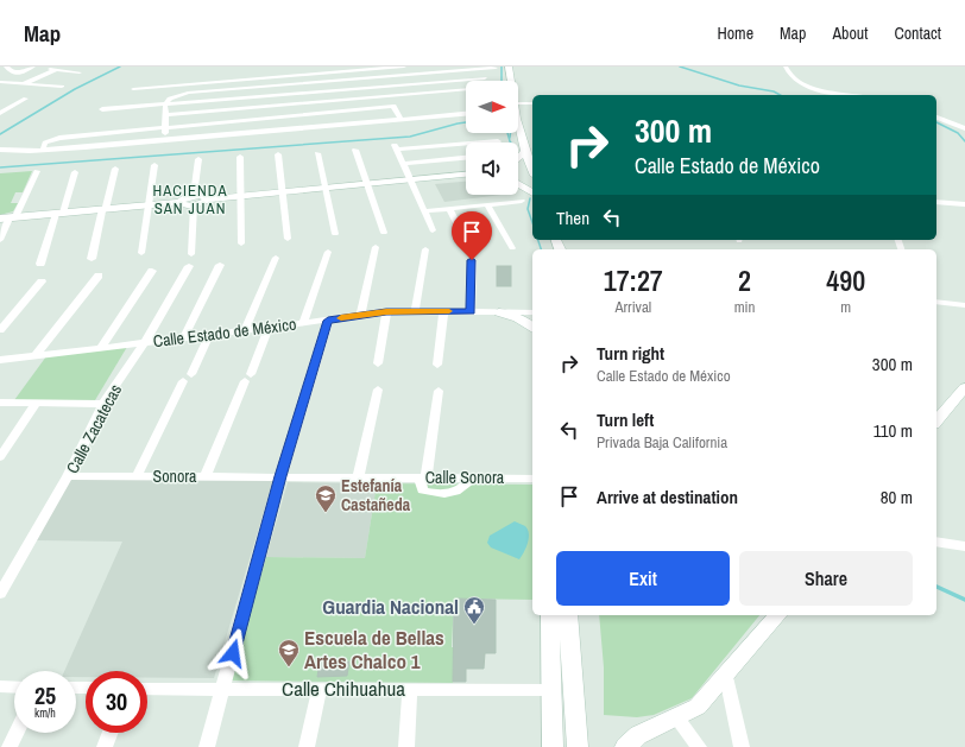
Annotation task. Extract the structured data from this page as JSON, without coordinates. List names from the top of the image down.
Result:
{
  "streets": {
    "street": [
      "Calle Estado de México",
      "Calle Zacatecas",
      "Sonora",
      "Calle Sonora",
      "Calle Chihuahua"
    ]
  },
  "crossings": [
    ["Calle Estado de México", "Calle Zacatecas"],
    ["Calle Zacatecas", "Sonora"],
    ["Sonora", "Calle Sonora"]
  ],
  "districts": ["HACIENDA SAN JUAN"],
  "places": {
    "school or university": ["Estefanía Castañeda", "Escuela de Bellas Artes Chalco 1"],
    "public building": ["Guardia Nacional"]
  },
  "north": "right",
  "page": {
    "header": "Map",
    "nav": [
      "Home",
      "Map",
      "About",
      "Contact"
    ],
    "turn": ["300 m", "Calle Estado de México"],
    "then": "Then",
    "eta": [
      "17:27",
      "Arrival",
      "2",
      "min",
      "490",
      "m"
    ],
    "list": [
      {
        "name": "Turn right",
        "note": "Calle Estado de México",
        "value": "300 m"
      },
      {
        "name": "Turn left",
        "note": "Privada Baja California",
        "value": "110 m"
      },
      {
        "name": "Arrive at destination",
        "value": "80 m"
      }
    ],
    "buttons": ["Exit", "Share"],
    "speed": "25 km/h",
    "limit": "30"
  }
}
